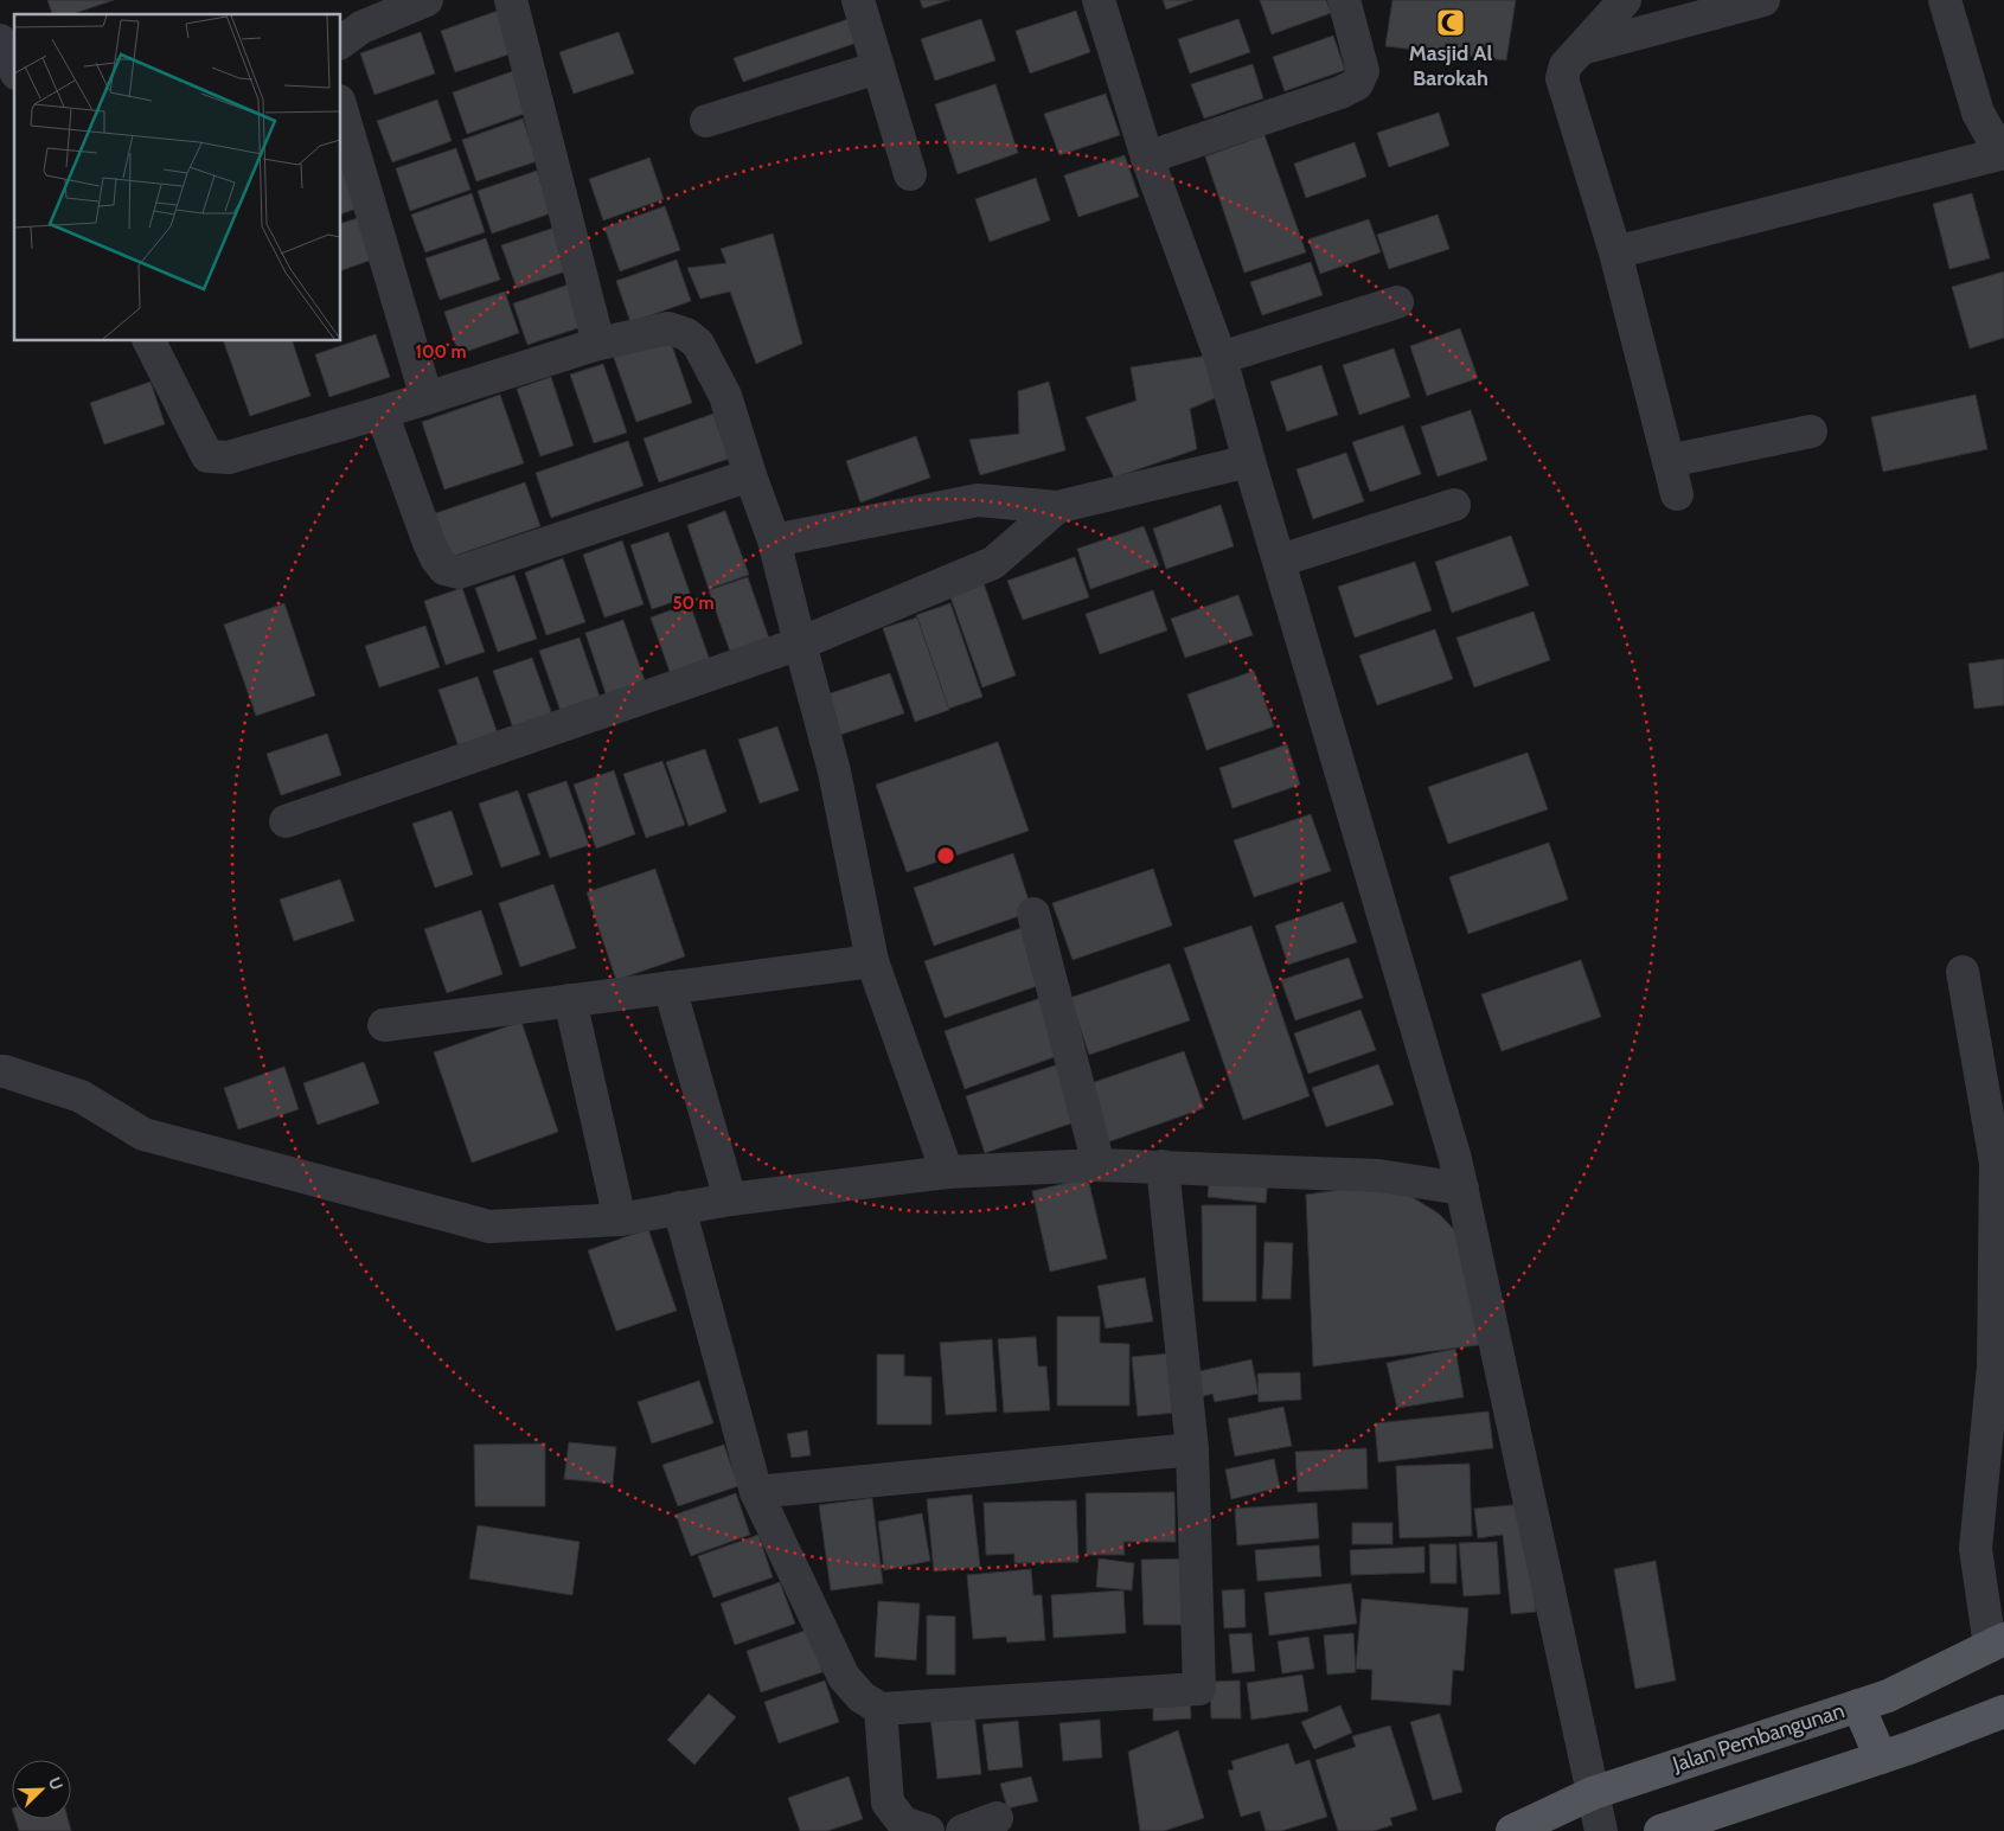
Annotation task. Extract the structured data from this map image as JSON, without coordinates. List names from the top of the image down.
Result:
{
  "streets": {
    "main road": ["Jalan Pembangunan"]
  },
  "places": {
    "mosque": ["Masjid Al Barokah"]
  },
  "north": "top right",
  "rings": ["100 m", "50 m"]
}
